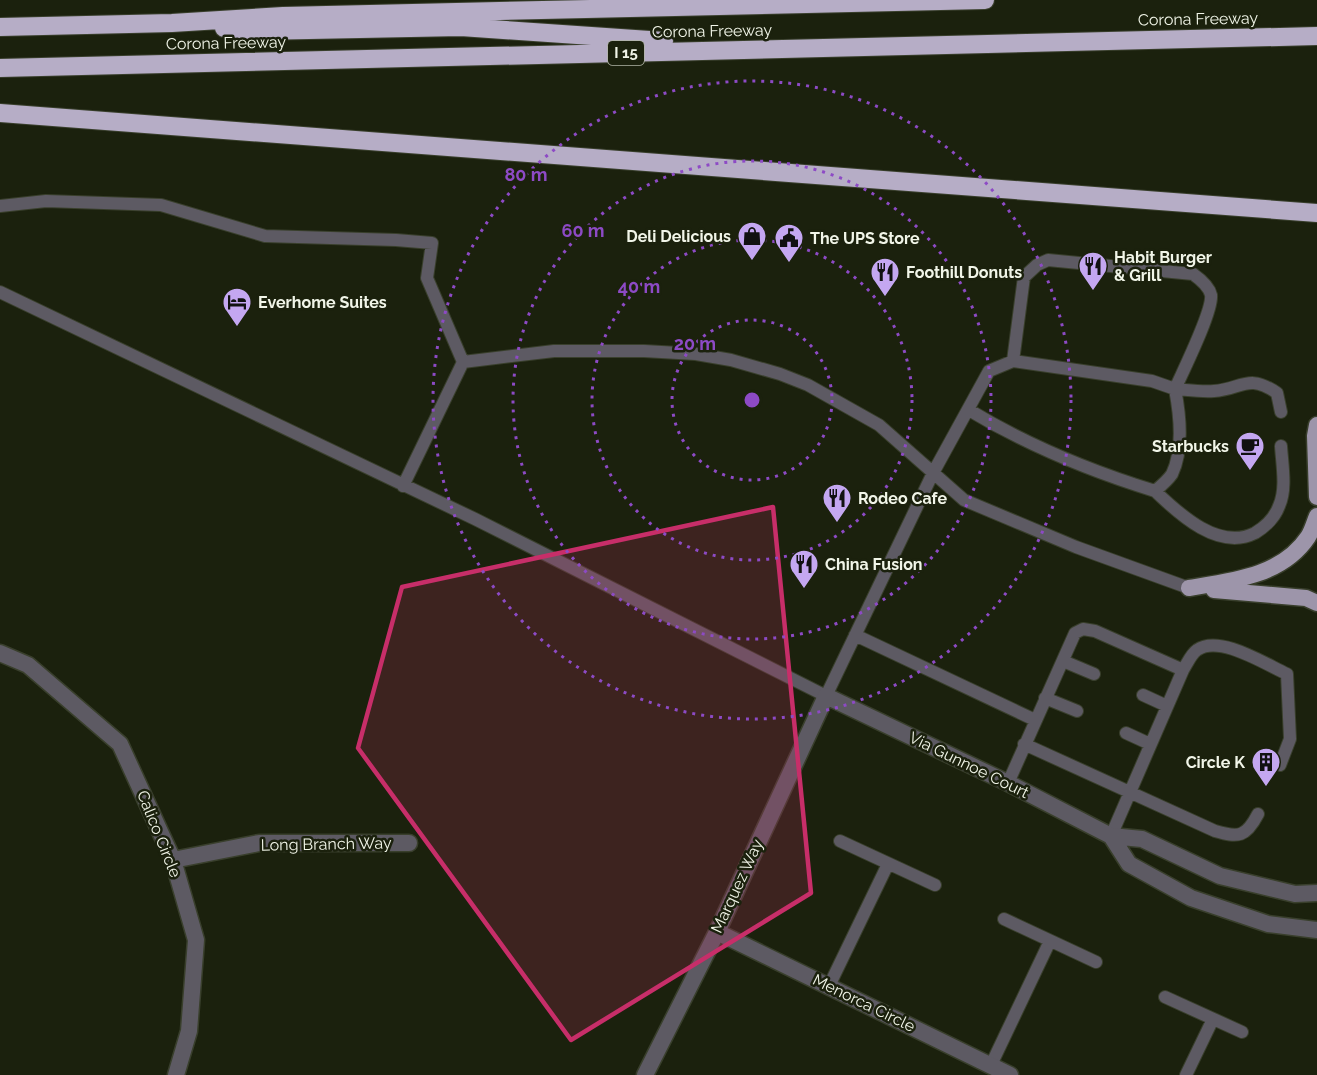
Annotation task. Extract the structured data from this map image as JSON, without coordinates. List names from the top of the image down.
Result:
{
  "streets": {
    "highway": ["Corona Freeway", "I 15"],
    "street": [
      "Via Gunnoe Court",
      "Calico Circle",
      "Long Branch Way",
      "Marquez Way",
      "Menorca Circle"
    ]
  },
  "crossings": [
    ["Via Gunnoe Court", "Marquez Way"],
    ["Calico Circle", "Long Branch Way"],
    ["Marquez Way", "Menorca Circle"]
  ],
  "places": {
    "shop": ["Deli Delicious"],
    "public building": ["The UPS Store"],
    "restaurant": [
      "Habit Burger & Grill",
      "Foothill Donuts",
      "Rodeo Cafe",
      "China Fusion"
    ],
    "hotel": ["Everhome Suites"],
    "cafe": ["Starbucks"],
    "building": ["Circle K"]
  },
  "rings": [
    "80 m",
    "60 m",
    "40 m",
    "20 m"
  ]
}
